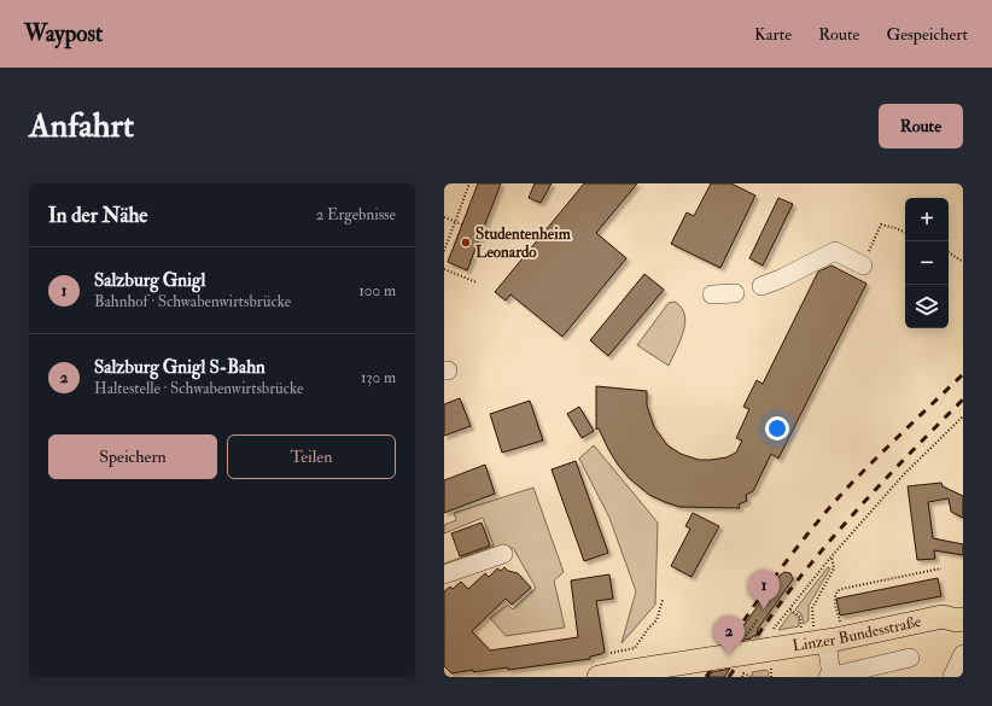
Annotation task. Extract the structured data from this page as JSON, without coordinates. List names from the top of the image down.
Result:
{
  "streets": {
    "main road": ["Linzer Bundesstraße"]
  },
  "places": ["Studentenheim Leonardo"],
  "page": {
    "header": "Waypost",
    "nav": ["Karte", "Route", "Gespeichert"],
    "buttons": [
      "Route",
      ["Speichern", "Teilen"]
    ],
    "title": "Anfahrt",
    "heading": ["In der Nähe", "2 Ergebnisse"],
    "map_buttons": ["+", "−"],
    "list": [
      {
        "mark": "1",
        "name": "Salzburg Gnigl",
        "note": "Bahnhof · Schwabenwirtsbrücke",
        "value": "100 m"
      },
      {
        "mark": "2",
        "name": "Salzburg Gnigl S-Bahn",
        "note": "Haltestelle · Schwabenwirtsbrücke",
        "value": "130 m"
      }
    ],
    "pins": ["1", "2"]
  }
}
